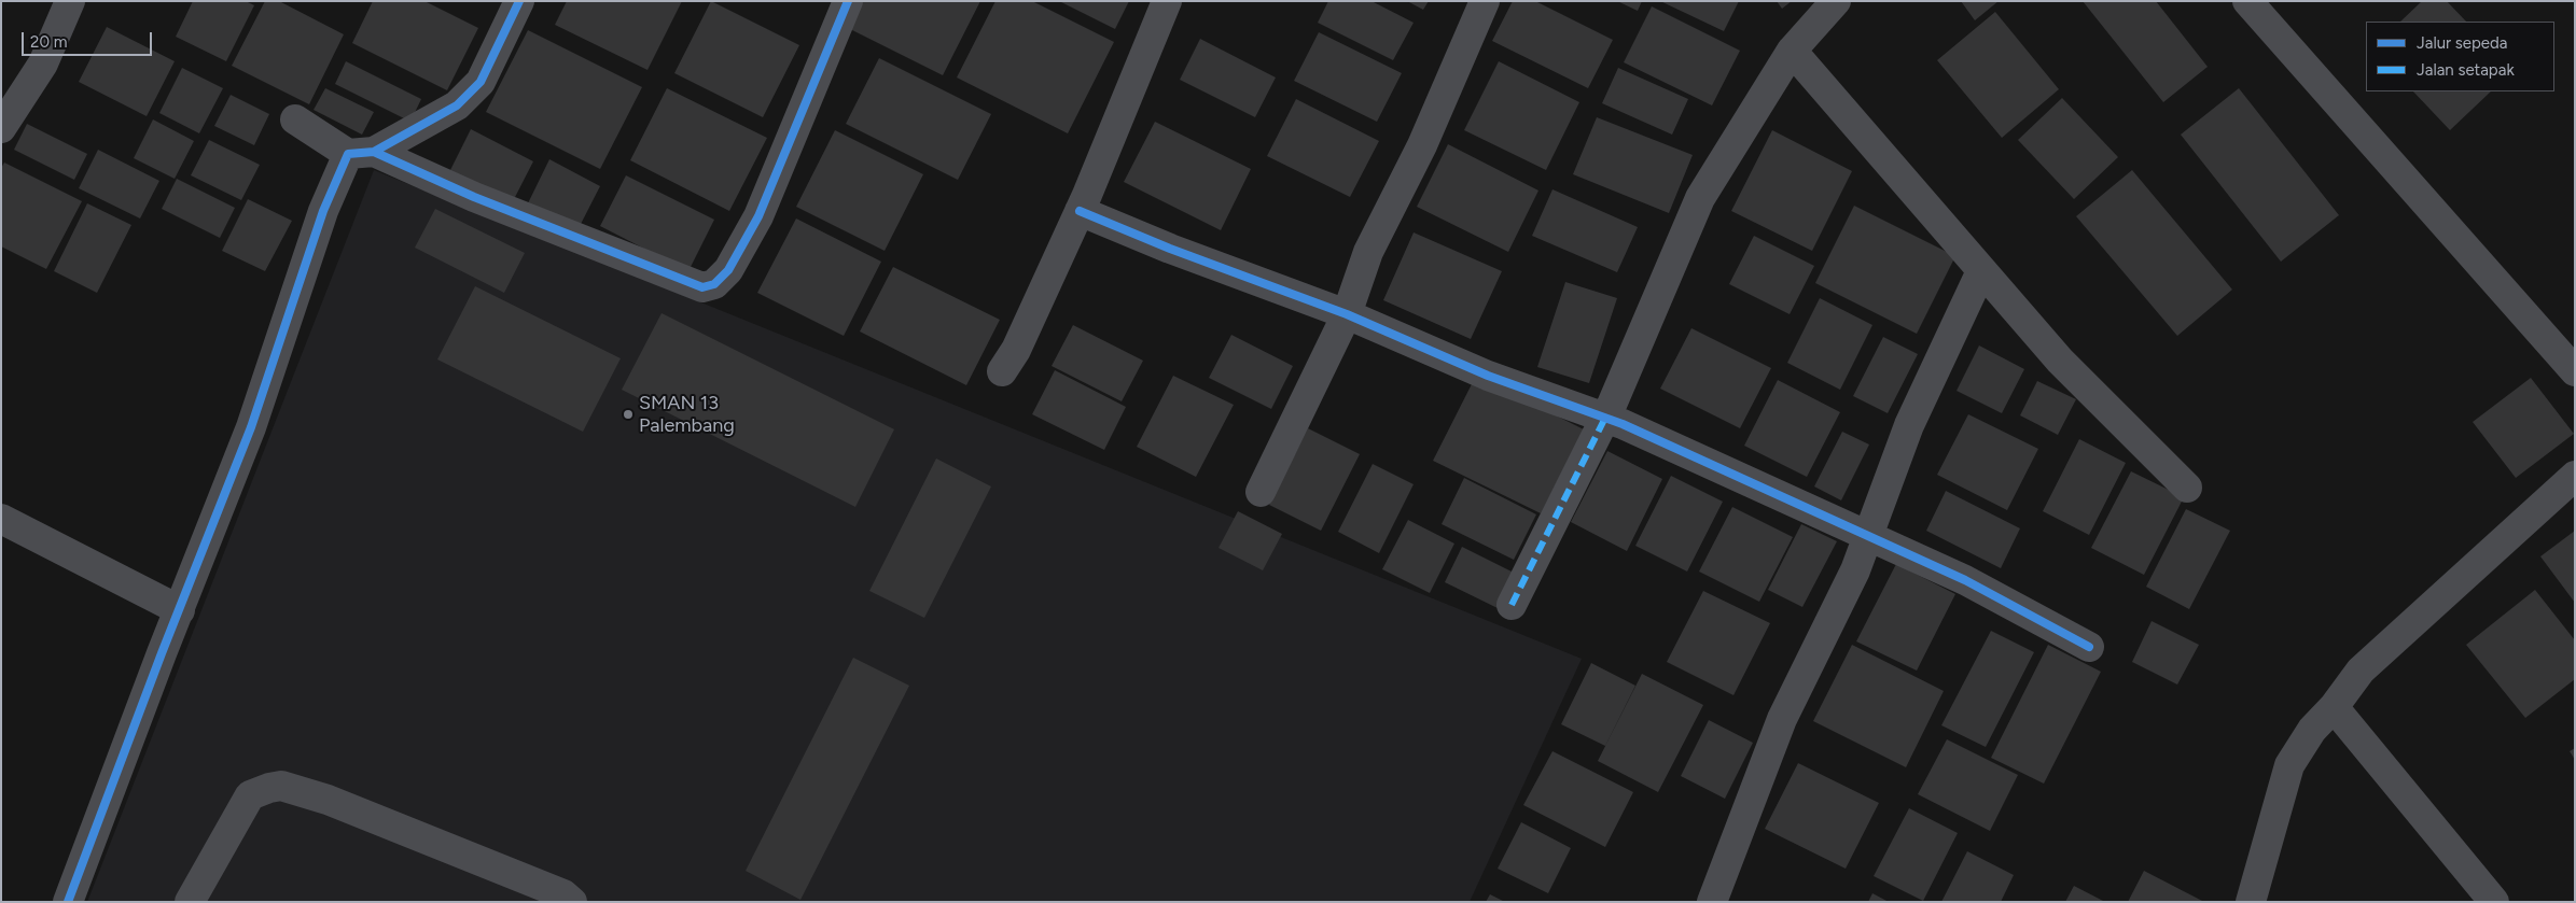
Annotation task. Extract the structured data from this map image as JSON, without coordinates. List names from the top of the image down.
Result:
{
  "places": ["SMAN 13 Palembang"],
  "legend": ["Jalur sepeda", "Jalan setapak"],
  "scale_bar": "20 m"
}
